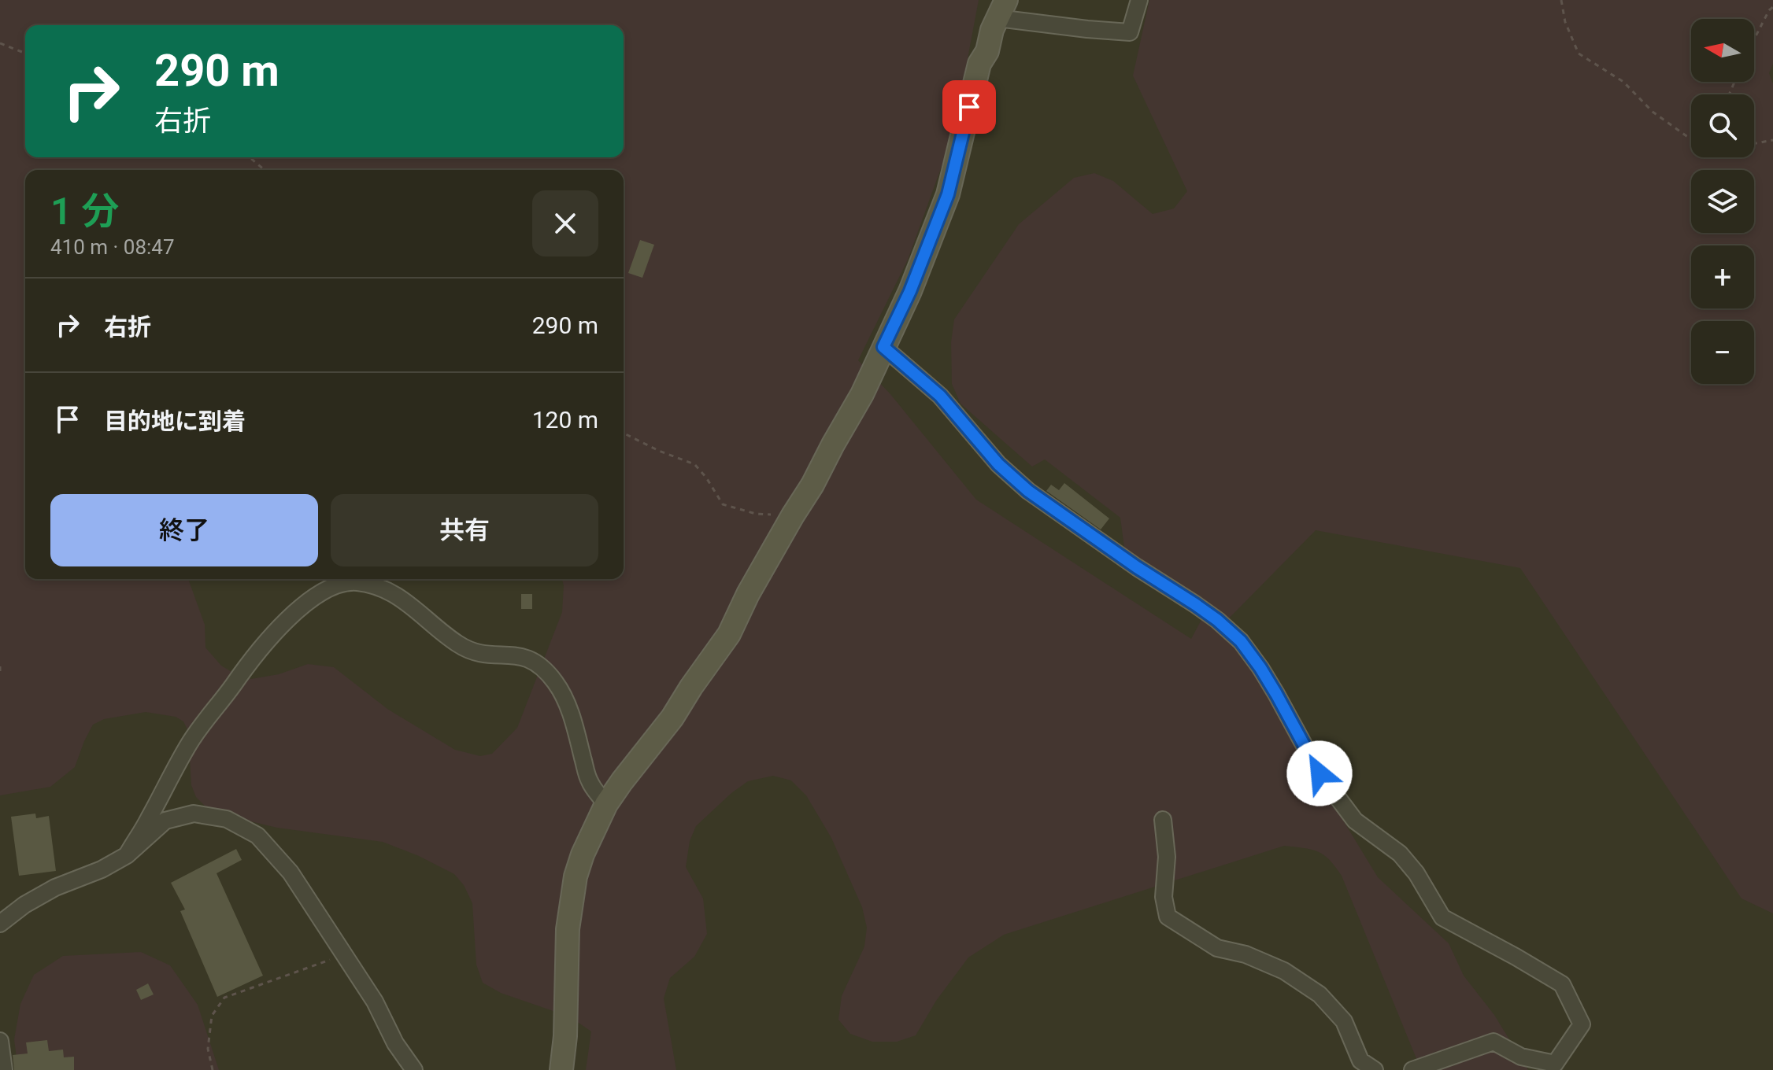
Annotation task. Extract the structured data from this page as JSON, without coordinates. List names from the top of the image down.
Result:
{
  "north": "left",
  "page": {
    "map_buttons": ["+", "−"],
    "turn": ["290 m", "右折"],
    "heading": ["1 分", "410 m · 08:47"],
    "list": [
      {
        "name": "右折",
        "value": "290 m"
      },
      {
        "name": "目的地に到着",
        "value": "120 m"
      }
    ],
    "buttons": ["終了", "共有"]
  }
}
